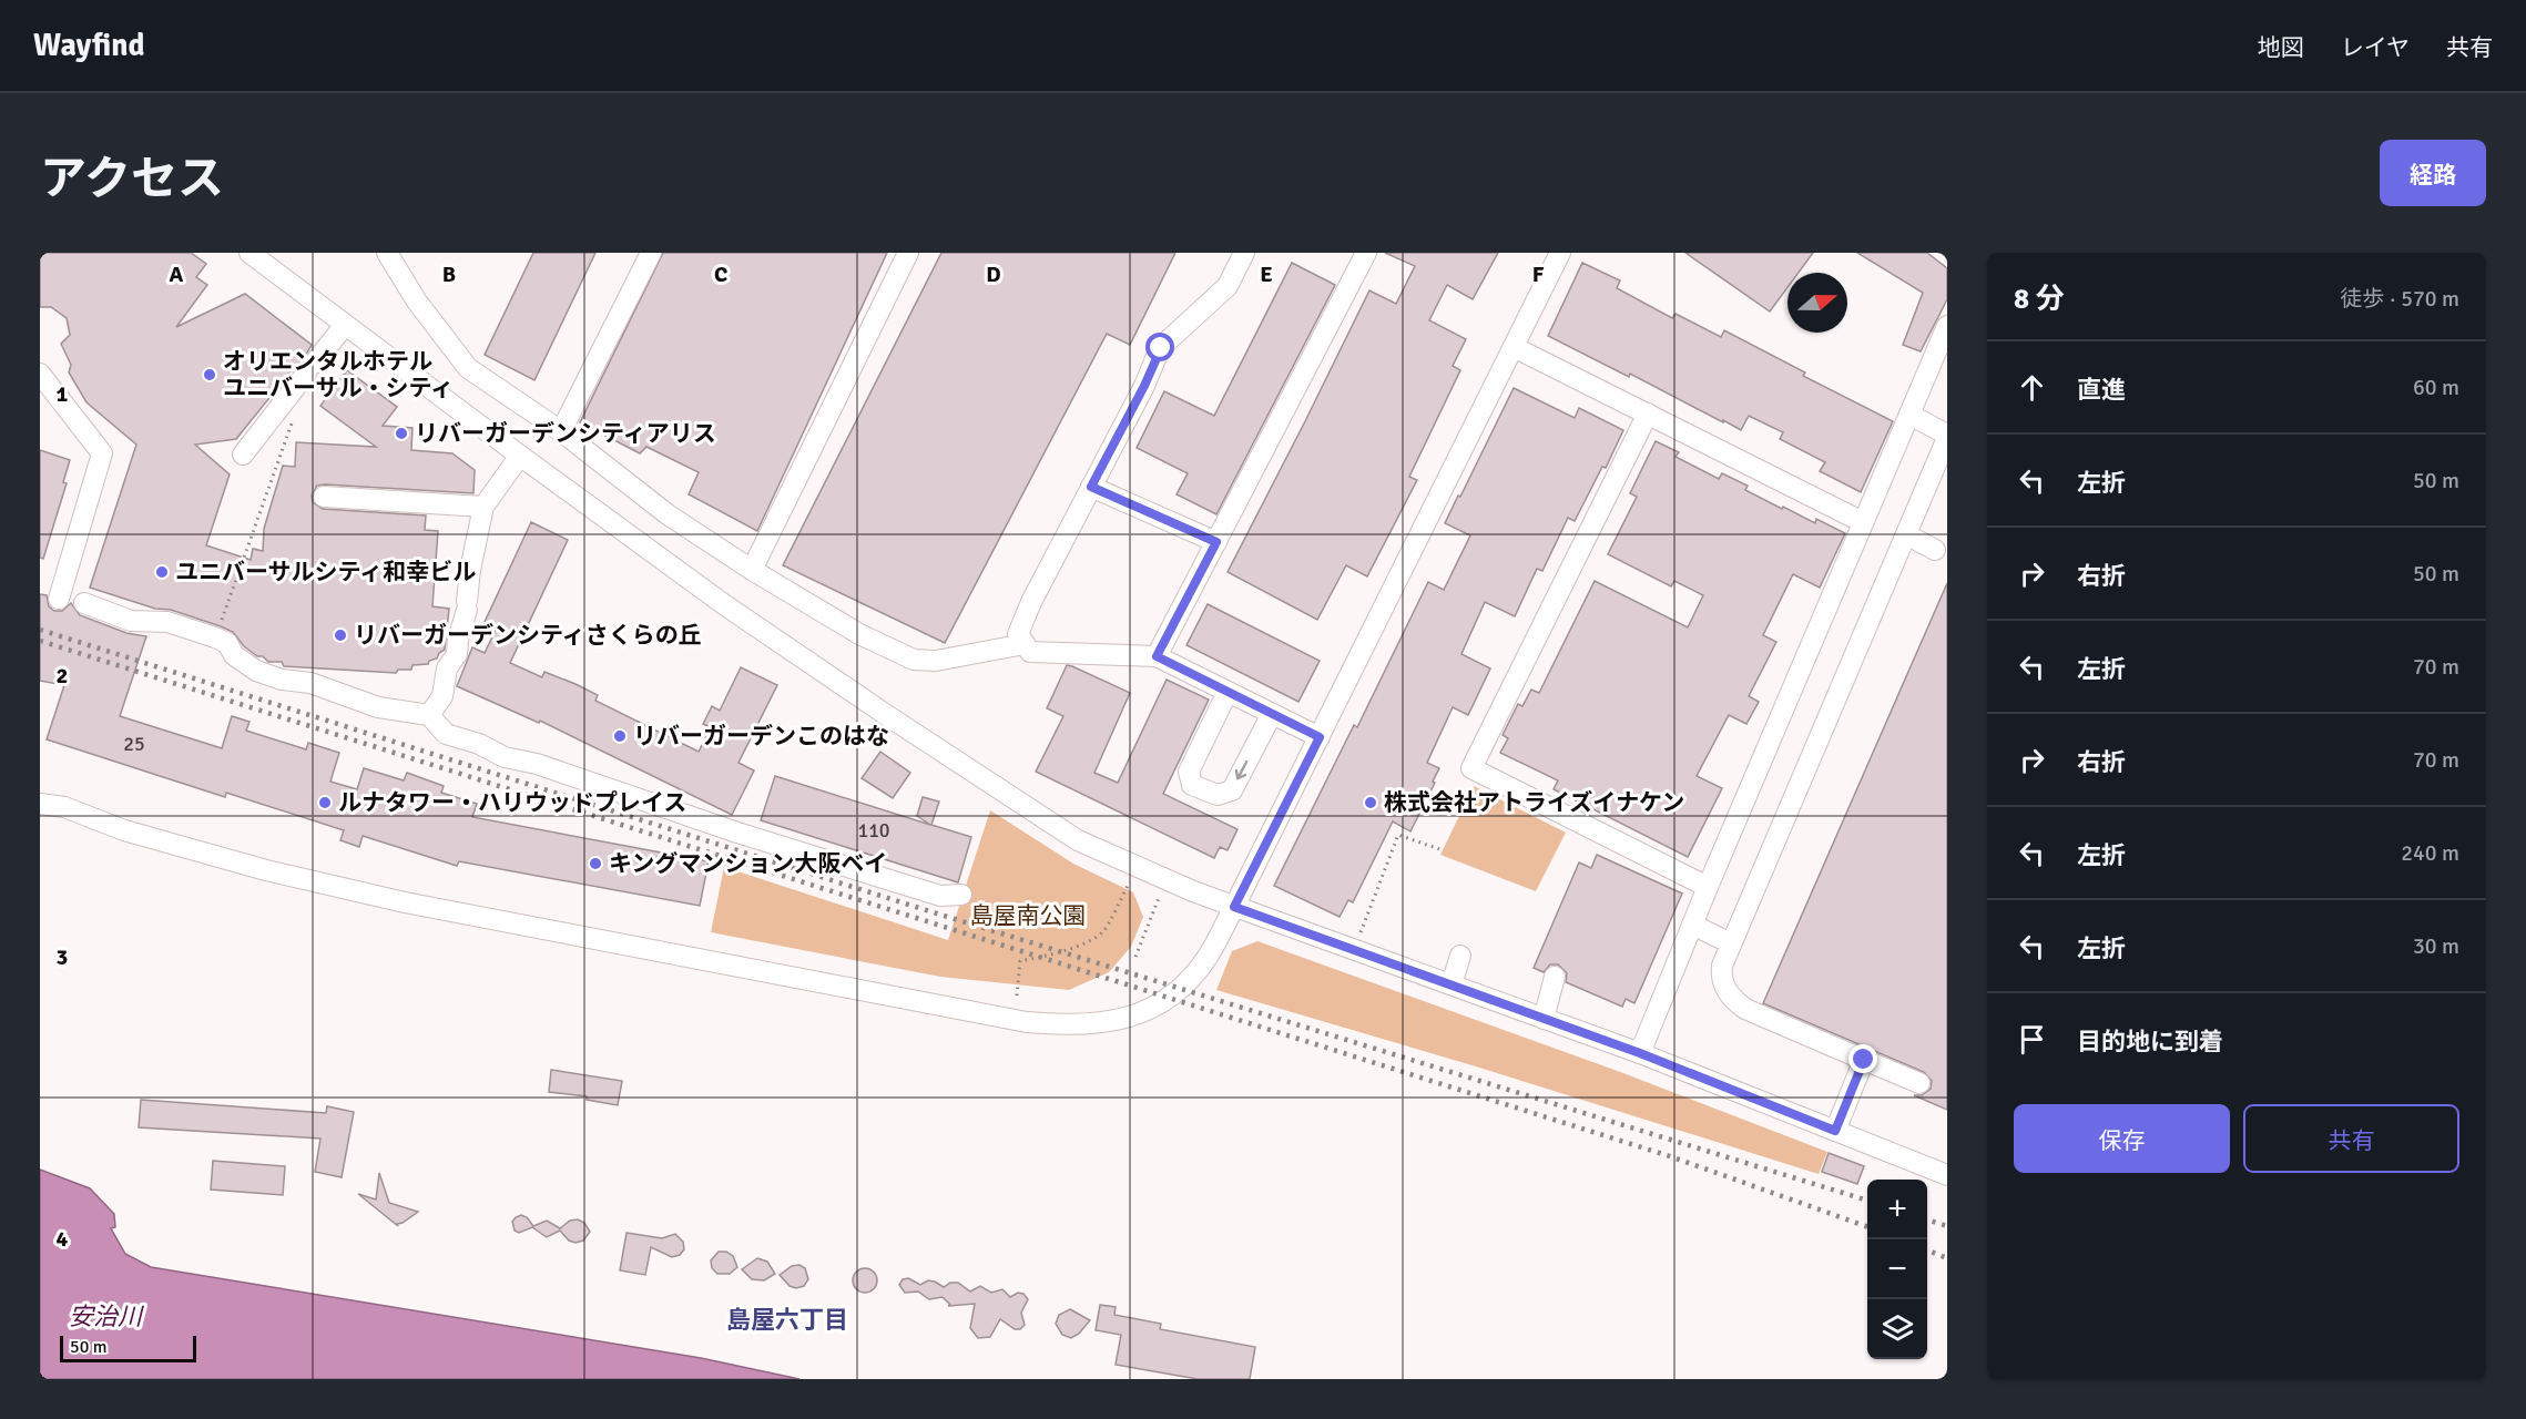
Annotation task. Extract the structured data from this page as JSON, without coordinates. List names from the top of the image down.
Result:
{
  "districts": ["島屋六丁目"],
  "water": ["安治川"],
  "parks": ["島屋南公園"],
  "places": [
    "オリエンタルホテル ユニバーサル・シティ",
    "リバーガーデンシティアリス",
    "ユニバーサルシティ和幸ビル",
    "リバーガーデンシティさくらの丘",
    "リバーガーデンこのはな",
    "ルナタワー・ハリウッドプレイス",
    "株式会社アトライズイナケン",
    "キングマンション大阪ベイ"
  ],
  "house_numbers": ["25", "110"],
  "scale_bar": "50 m",
  "north": "right",
  "page": {
    "header": "Wayfind",
    "nav": ["地図", "レイヤ", "共有"],
    "title": "アクセス",
    "buttons": [
      "経路",
      ["保存", "共有"]
    ],
    "heading": ["8 分", "徒歩 · 570 m"],
    "list": [
      ["直進", "60 m"],
      ["左折", "50 m"],
      ["右折", "50 m"],
      ["左折", "70 m"],
      ["右折", "70 m"],
      ["左折", "240 m"],
      ["左折", "30 m"],
      "目的地に到着"
    ],
    "map_buttons": ["+", "−"],
    "scale": "50 m"
  },
  "grid": {
    "columns": [
      "A",
      "B",
      "C",
      "D",
      "E",
      "F"
    ],
    "rows": [
      "1",
      "2",
      "3",
      "4"
    ]
  }
}
